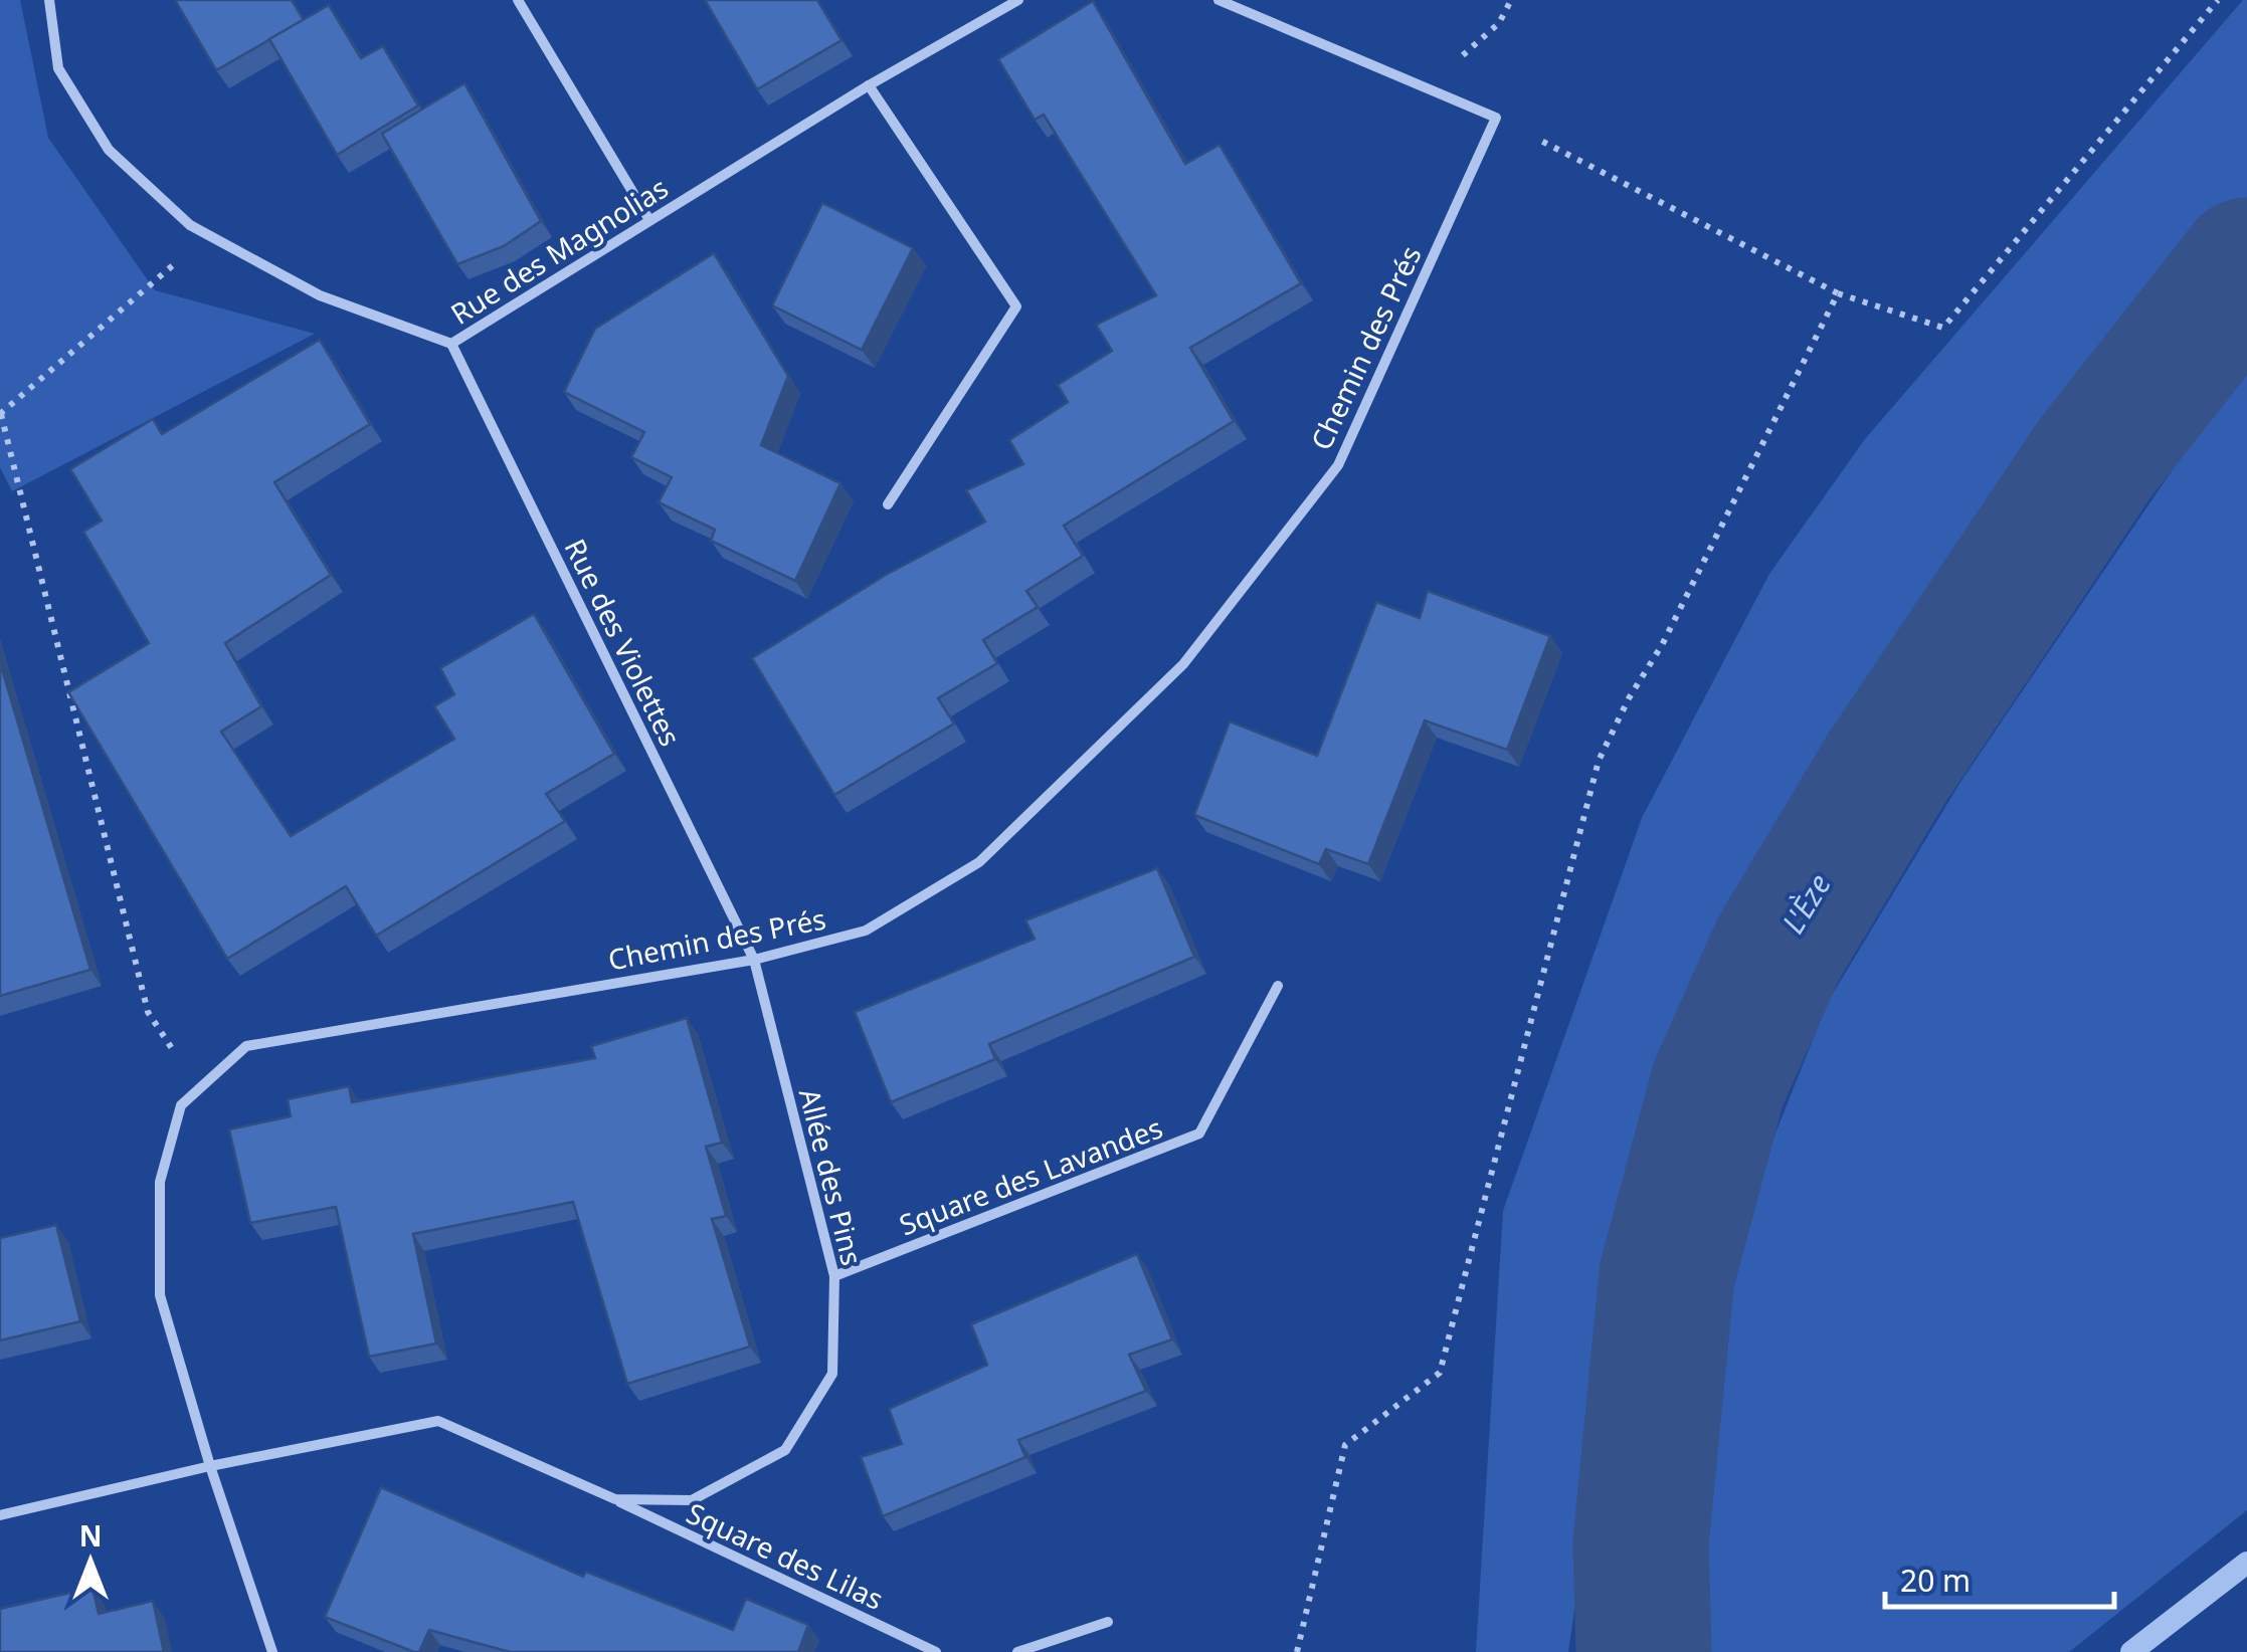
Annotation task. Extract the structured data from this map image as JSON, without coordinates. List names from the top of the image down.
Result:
{
  "streets": {
    "street": [
      "Rue des Magnolias",
      "Chemin des Prés",
      "Rue des Violettes",
      "Square des Lavandes",
      "Allée des Pins",
      "Square des Lilas"
    ]
  },
  "crossings": [
    ["Rue des Magnolias", "Rue des Violettes"],
    ["Chemin des Prés", "Rue des Violettes"],
    ["Chemin des Prés", "Allée des Pins"],
    ["Rue des Violettes", "Allée des Pins"],
    ["Square des Lavandes", "Allée des Pins"],
    ["Allée des Pins", "Square des Lilas"]
  ],
  "water": ["L'Èze"],
  "scale_bar": "20 m",
  "north": "top"
}
